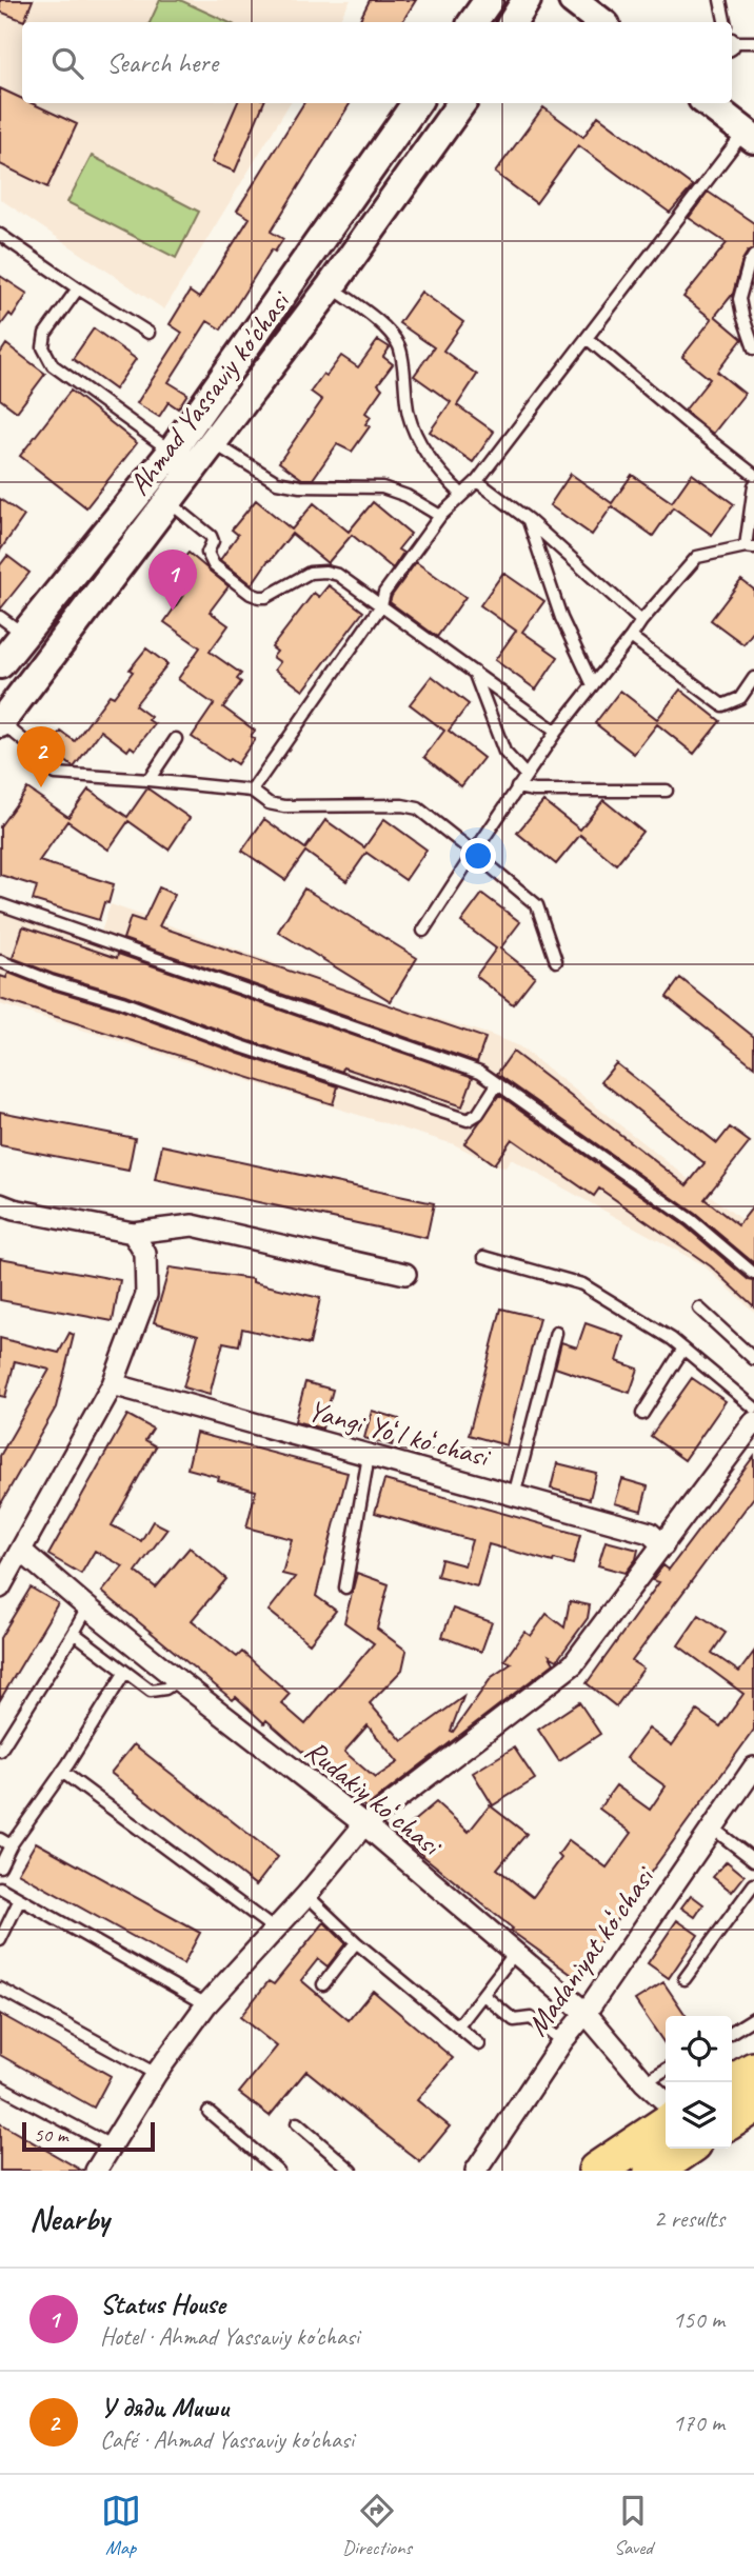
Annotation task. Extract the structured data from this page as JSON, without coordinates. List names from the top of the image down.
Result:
{
  "streets": {
    "main road": ["Ahmad Yassaviy ko'chasi"],
    "street": ["Yangi Yoʻl koʻchasi", "Rudakiy koʻchasi", "Madaniyat koʻchasi"]
  },
  "crossings": [
    ["Rudakiy koʻchasi", "Madaniyat koʻchasi"]
  ],
  "scale_bar": "50 m",
  "page": {
    "search": "Search here",
    "pins": ["1", "2"],
    "scale": "50 m",
    "heading": ["Nearby", "2 results"],
    "list": [
      {
        "mark": "1",
        "name": "Status House",
        "note": "Hotel · Ahmad Yassaviy ko'chasi",
        "value": "150 m"
      },
      {
        "mark": "2",
        "name": "У дяди Миши",
        "note": "Café · Ahmad Yassaviy ko'chasi",
        "value": "170 m"
      }
    ],
    "nav": ["Map", "Directions", "Saved"]
  }
}
